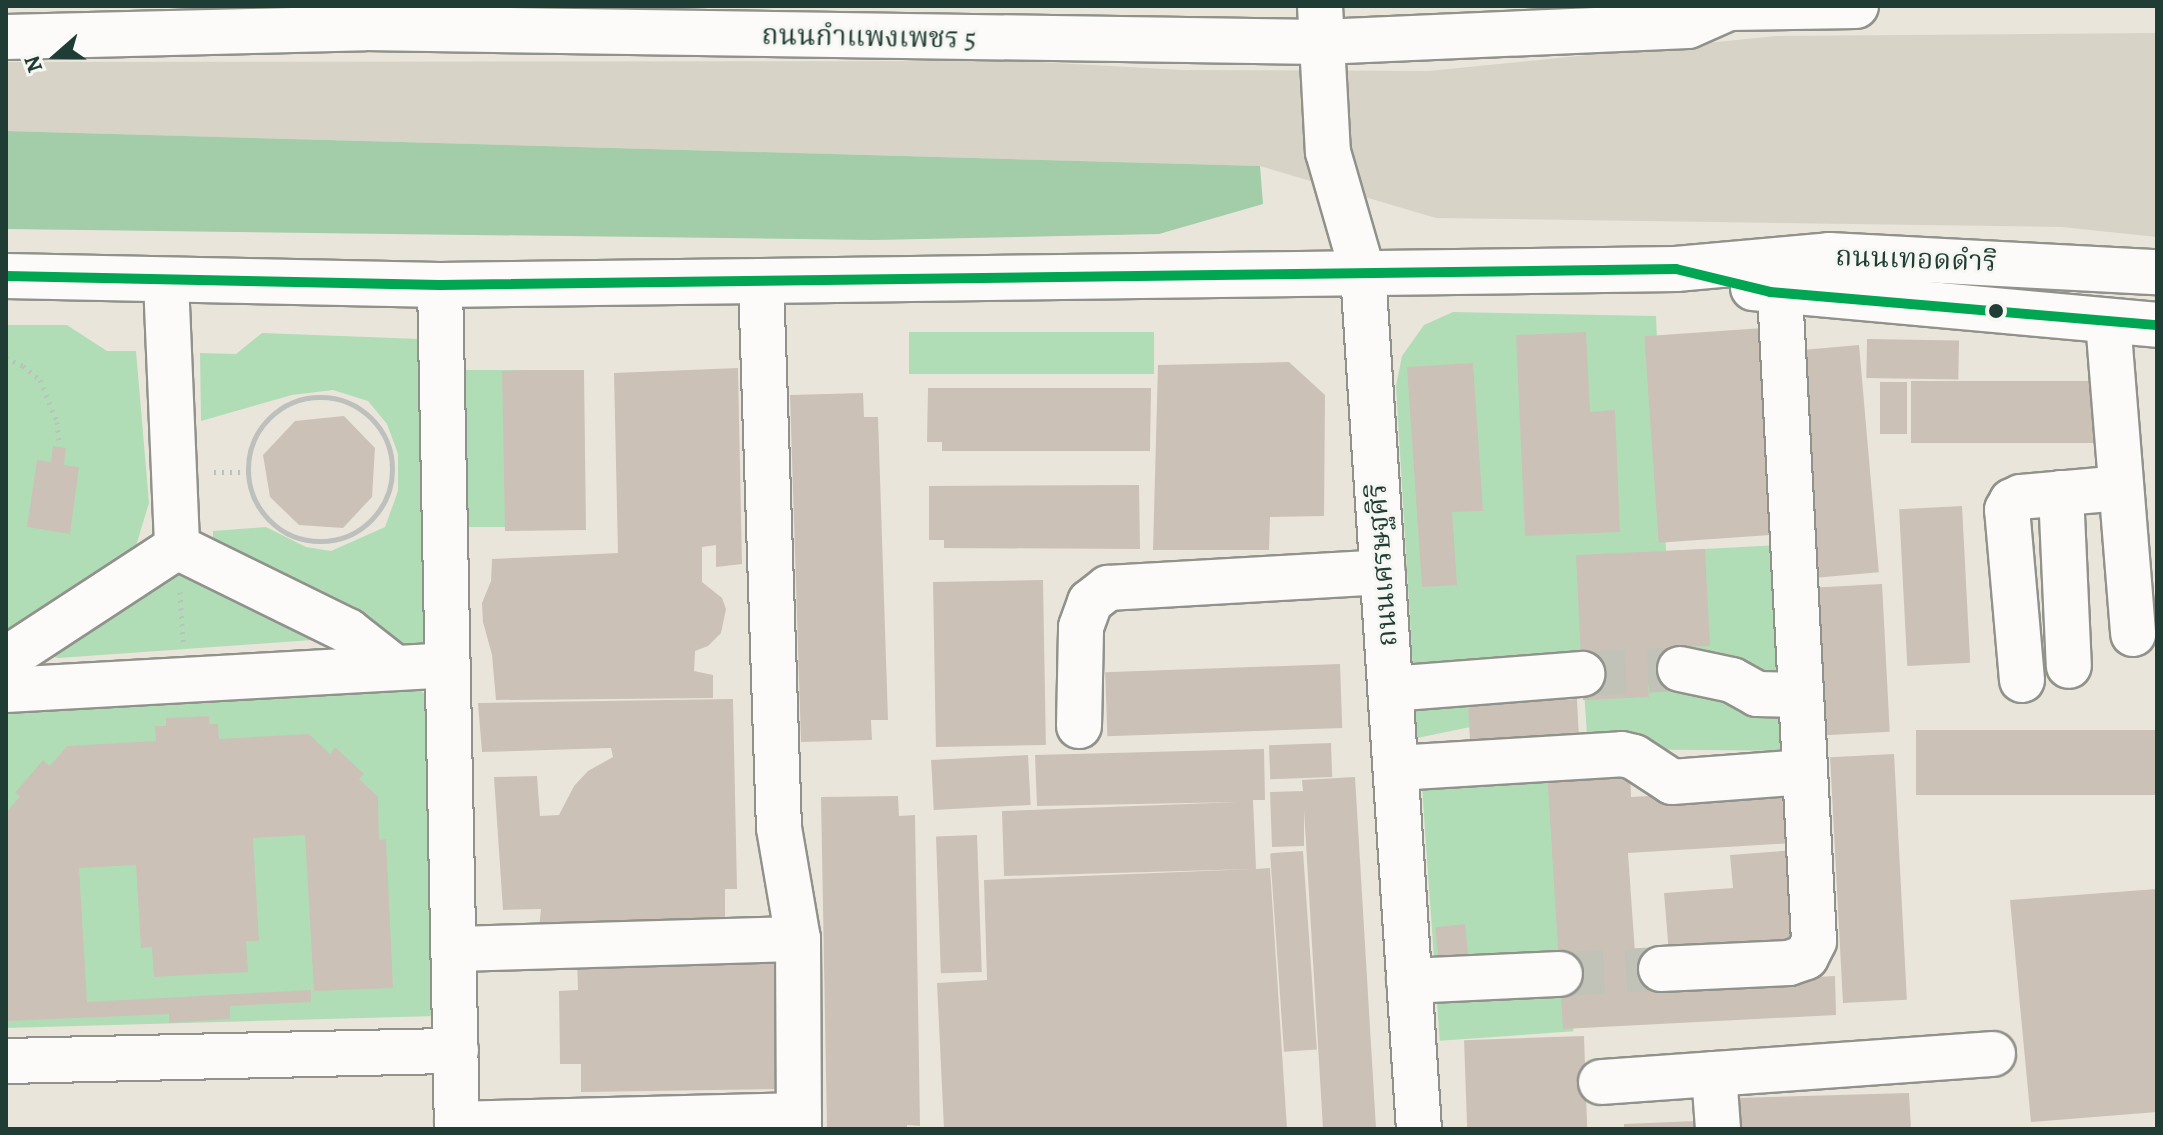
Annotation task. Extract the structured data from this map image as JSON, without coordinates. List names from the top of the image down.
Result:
{
  "streets": {
    "street": ["ถนนกำแพงเพชร 5", "ถนนเทอดดำริ", "ถนนเศรษฐศิริ"]
  },
  "crossings": [
    ["ถนนกำแพงเพชร 5", "ถนนเศรษฐศิริ"],
    ["ถนนเทอดดำริ", "ถนนเศรษฐศิริ"]
  ],
  "north": "left"
}
